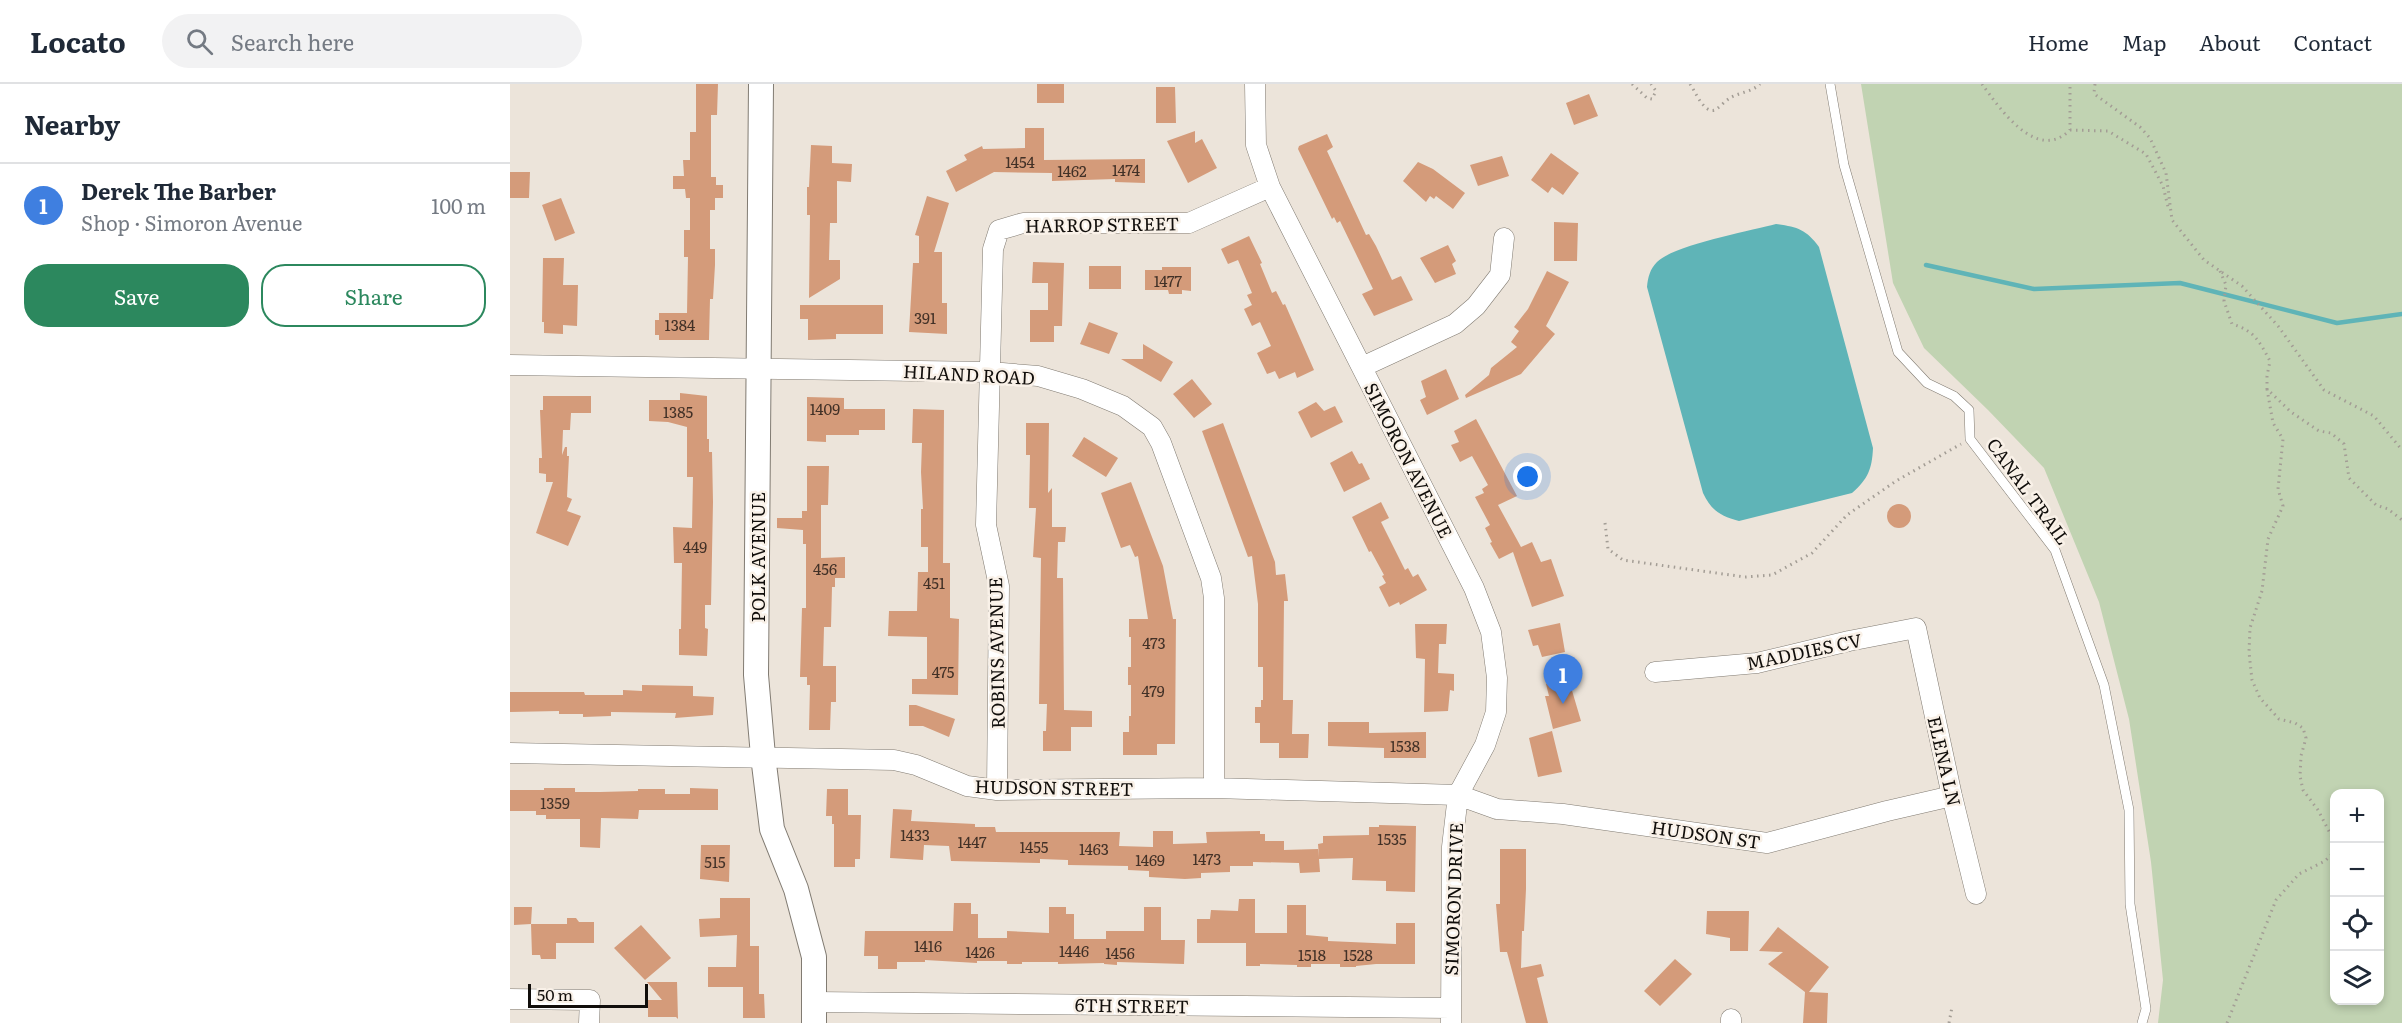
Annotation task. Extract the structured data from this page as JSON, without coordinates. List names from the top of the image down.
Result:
{
  "streets": {
    "street": [
      "HARROP STREET",
      "HILAND ROAD",
      "SIMORON AVENUE",
      "POLK AVENUE",
      "MADDIES CV",
      "ROBINS AVENUE",
      "ELENA LN",
      "HUDSON STREET",
      "HUDSON ST",
      "SIMORON DRIVE",
      "6TH STREET"
    ],
    "lane": ["CANAL TRAIL"]
  },
  "crossings": [
    ["HARROP STREET", "SIMORON AVENUE"],
    ["HARROP STREET", "ROBINS AVENUE"],
    ["HILAND ROAD", "POLK AVENUE"],
    ["HILAND ROAD", "ROBINS AVENUE"],
    ["HILAND ROAD", "HUDSON STREET"],
    ["SIMORON AVENUE", "SIMORON DRIVE"],
    ["POLK AVENUE", "HUDSON STREET"],
    ["POLK AVENUE", "6TH STREET"],
    ["MADDIES CV", "ELENA LN"],
    ["ROBINS AVENUE", "HUDSON STREET"],
    ["ELENA LN", "HUDSON ST"],
    ["HUDSON STREET", "HUDSON ST"],
    ["HUDSON STREET", "SIMORON DRIVE"],
    ["HUDSON ST", "SIMORON DRIVE"],
    ["SIMORON DRIVE", "6TH STREET"]
  ],
  "house_numbers": [
    "1454",
    "1474",
    "1462",
    "1477",
    "391",
    "1384",
    "1409",
    "1385",
    "449",
    "456",
    "451",
    "473",
    "475",
    "479",
    "1538",
    "1359",
    "1433",
    "1535",
    "1447",
    "1455",
    "1463",
    "1473",
    "1469",
    "515",
    "1416",
    "1446",
    "1426",
    "1456",
    "1518",
    "1528"
  ],
  "scale_bar": "50 m",
  "page": {
    "header": "Locato",
    "search": "Search here",
    "nav": [
      "Home",
      "Map",
      "About",
      "Contact"
    ],
    "heading": "Nearby",
    "list": [
      {
        "mark": "1",
        "name": "Derek The Barber",
        "note": "Shop · Simoron Avenue",
        "value": "100 m"
      }
    ],
    "buttons": ["Save", "Share"],
    "pins": "1",
    "map_buttons": ["+", "−"],
    "scale": "50 m"
  }
}
